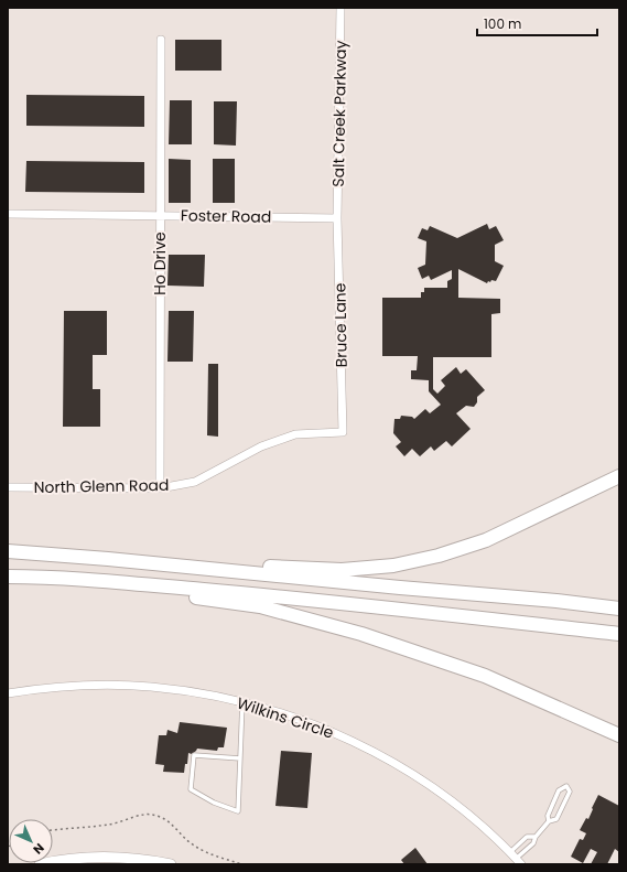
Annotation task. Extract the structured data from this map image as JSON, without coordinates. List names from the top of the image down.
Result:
{
  "streets": {
    "street": [
      "Salt Creek Parkway",
      "Foster Road",
      "Ho Drive",
      "Bruce Lane",
      "North Glenn Road",
      "Wilkins Circle"
    ]
  },
  "crossings": [
    ["Salt Creek Parkway", "Foster Road"],
    ["Salt Creek Parkway", "Bruce Lane"],
    ["Foster Road", "Ho Drive"],
    ["Foster Road", "Bruce Lane"],
    ["Ho Drive", "North Glenn Road"],
    ["Bruce Lane", "North Glenn Road"]
  ],
  "scale_bar": "100 m",
  "north": "bottom right"
}
